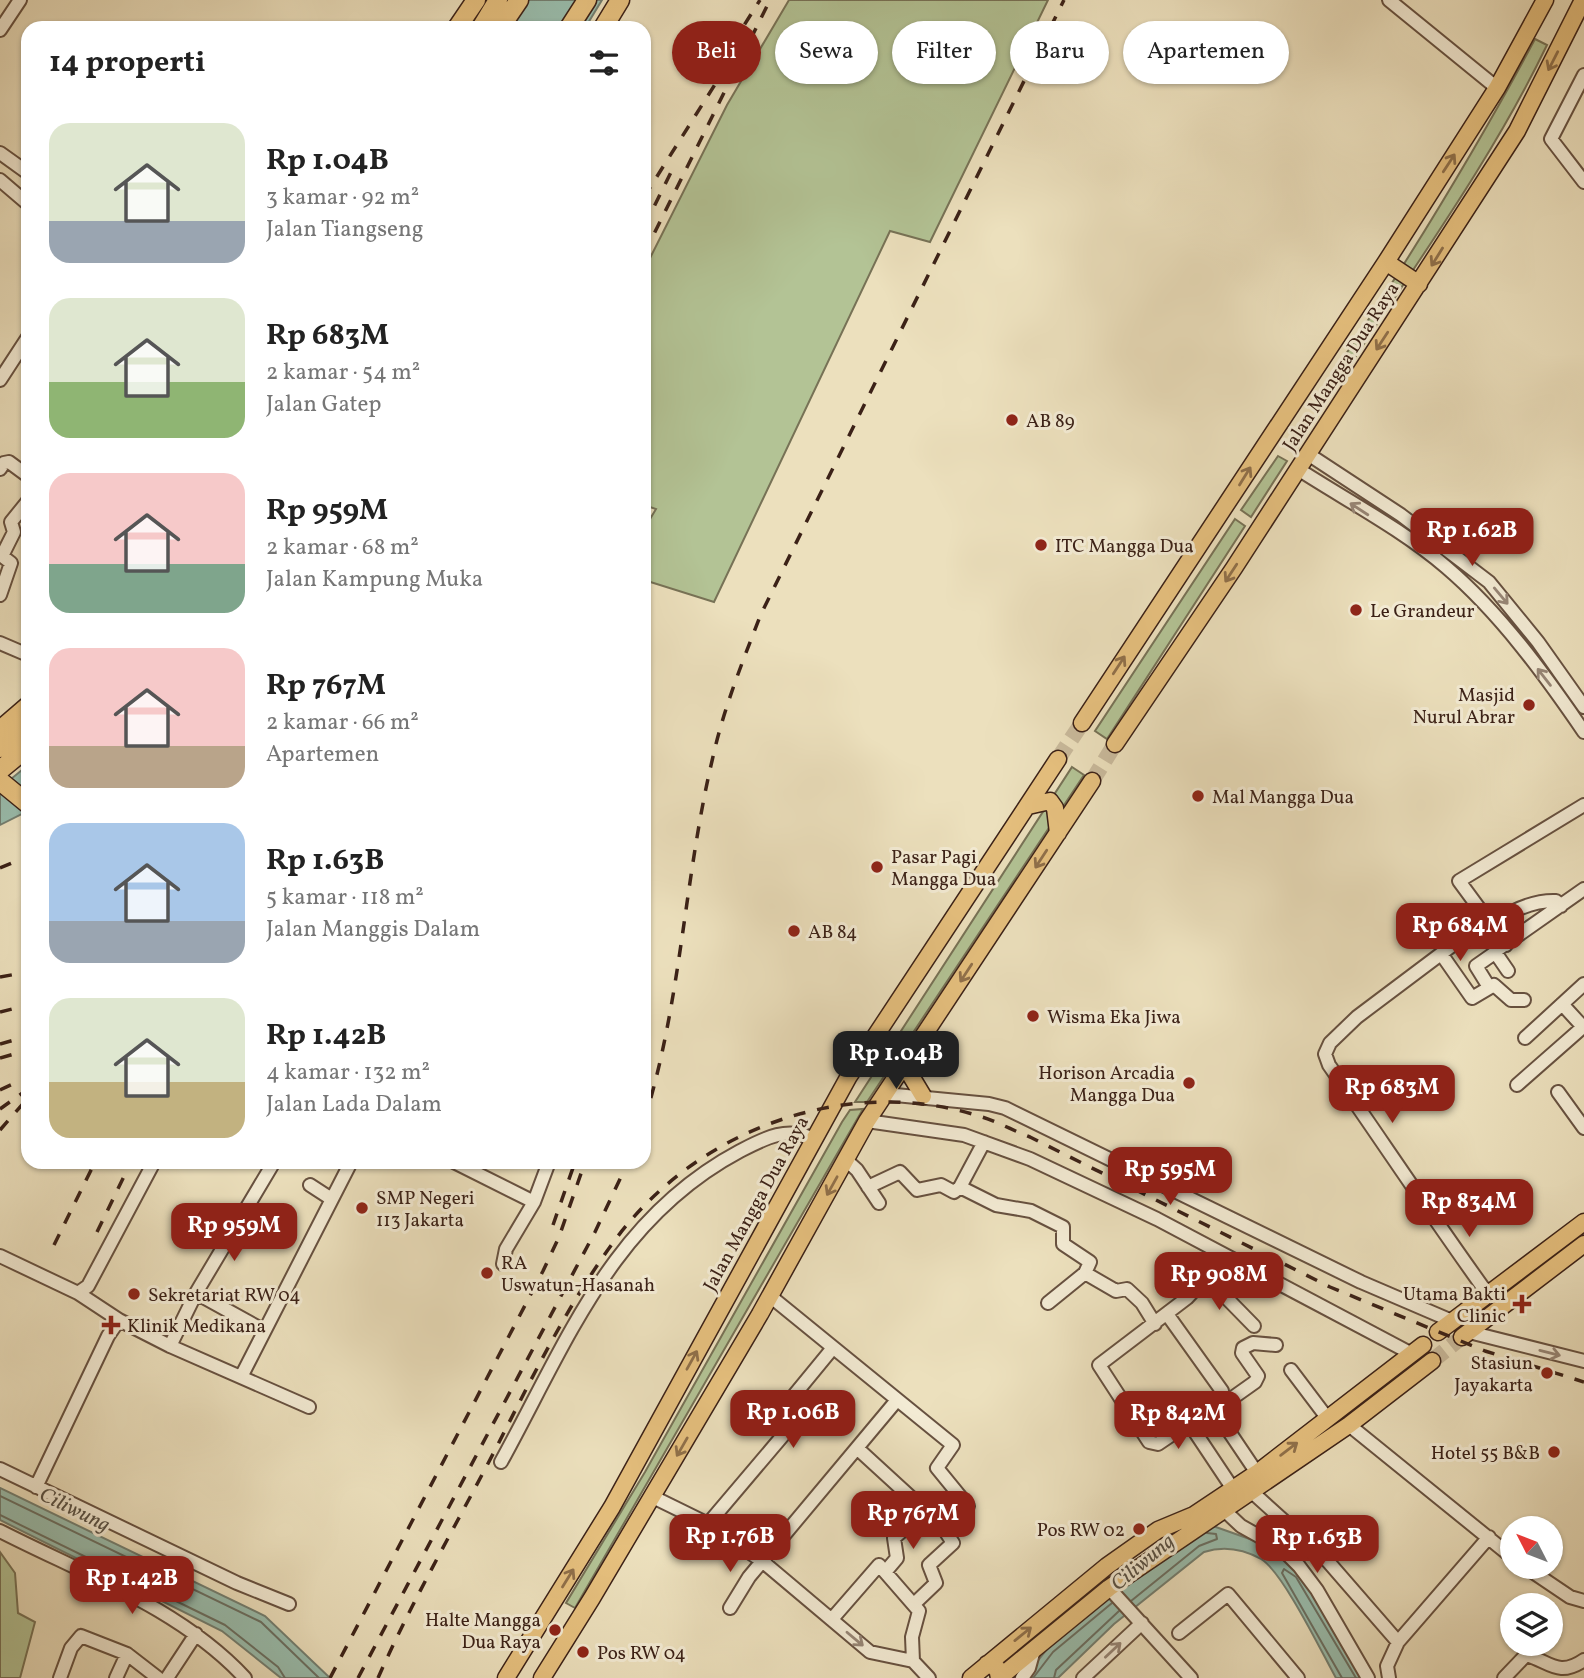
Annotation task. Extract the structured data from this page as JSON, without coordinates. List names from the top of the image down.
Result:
{
  "streets": {
    "main road": ["Jalan Mangga Dua Raya"]
  },
  "water": ["Ciliwung"],
  "places": {
    "other": [
      "AB 89",
      "ITC Mangga Dua",
      "Le Grandeur",
      "Masjid Nurul Abrar",
      "Mal Mangga Dua",
      "Pasar Pagi Mangga Dua",
      "AB 84",
      "Wisma Eka Jiwa",
      "Horison Arcadia Mangga Dua",
      "SMP Negeri 113 Jakarta",
      "RA Uswatun-Hasanah",
      "Sekretariat RW 04",
      "Stasiun Jayakarta",
      "Hotel 55 B&B",
      "Pos RW 02",
      "Halte Mangga Dua Raya",
      "Pos RW 04"
    ],
    "health": ["Utama Bakti Clinic", "Klinik Medikana"]
  },
  "north": "top left",
  "page": {
    "chip": [
      "Beli",
      "Sewa",
      "Filter",
      "Baru",
      "Apartemen"
    ],
    "heading": "14 properti",
    "list": [
      {
        "name": "Rp 1.04B",
        "note": "3 kamar · 92 m² · Jalan Tiangseng"
      },
      {
        "name": "Rp 683M",
        "note": "2 kamar · 54 m² · Jalan Gatep"
      },
      {
        "name": "Rp 959M",
        "note": "2 kamar · 68 m² · Jalan Kampung Muka"
      },
      {
        "name": "Rp 767M",
        "note": "2 kamar · 66 m² · Apartemen"
      },
      {
        "name": "Rp 1.63B",
        "note": "5 kamar · 118 m² · Jalan Manggis Dalam"
      },
      {
        "name": "Rp 1.42B",
        "note": "4 kamar · 132 m² · Jalan Lada Dalam"
      }
    ],
    "price": [
      "Rp 1.62B",
      "Rp 684M",
      "Rp 1.04B",
      "Rp 683M",
      "Rp 595M",
      "Rp 834M",
      "Rp 959M",
      "Rp 908M",
      "Rp 1.06B",
      "Rp 842M",
      "Rp 767M",
      "Rp 1.76B",
      "Rp 1.63B",
      "Rp 1.42B"
    ]
  }
}
